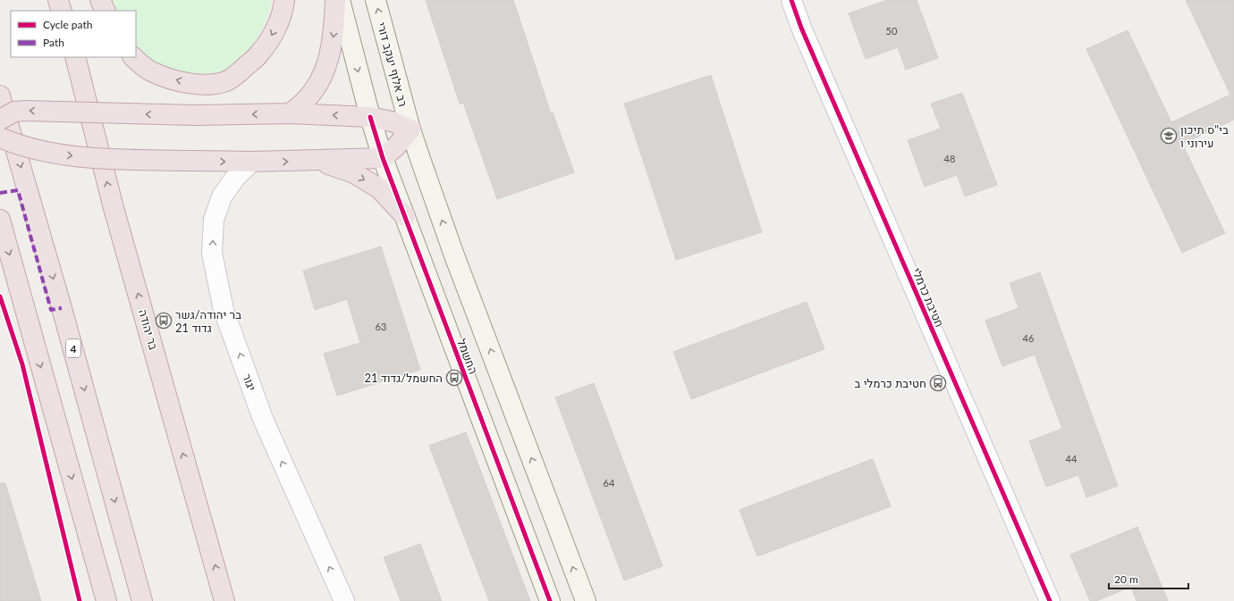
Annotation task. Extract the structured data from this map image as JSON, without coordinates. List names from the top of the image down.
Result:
{
  "streets": {
    "highway": ["בר יהודה", "4"],
    "street": [
      "רב אלוף יעקב דורי",
      "חטיבת כרמלי",
      "החשמל",
      "יגור"
    ]
  },
  "crossings": [
    ["רב אלוף יעקב דורי", "החשמל"]
  ],
  "one_way": ["יגור"],
  "places": {
    "school or university": ["בי\"ס תיכון עירוני ו"],
    "bus stop": ["בר יהודה/גשר גדוד 21", "החשמל/גדוד 21", "חטיבת כרמלי ב"]
  },
  "house_numbers": [
    "50",
    "48",
    "63",
    "46",
    "44",
    "64"
  ],
  "legend": ["Cycle path", "Path"],
  "scale_bar": "20 m"
}
